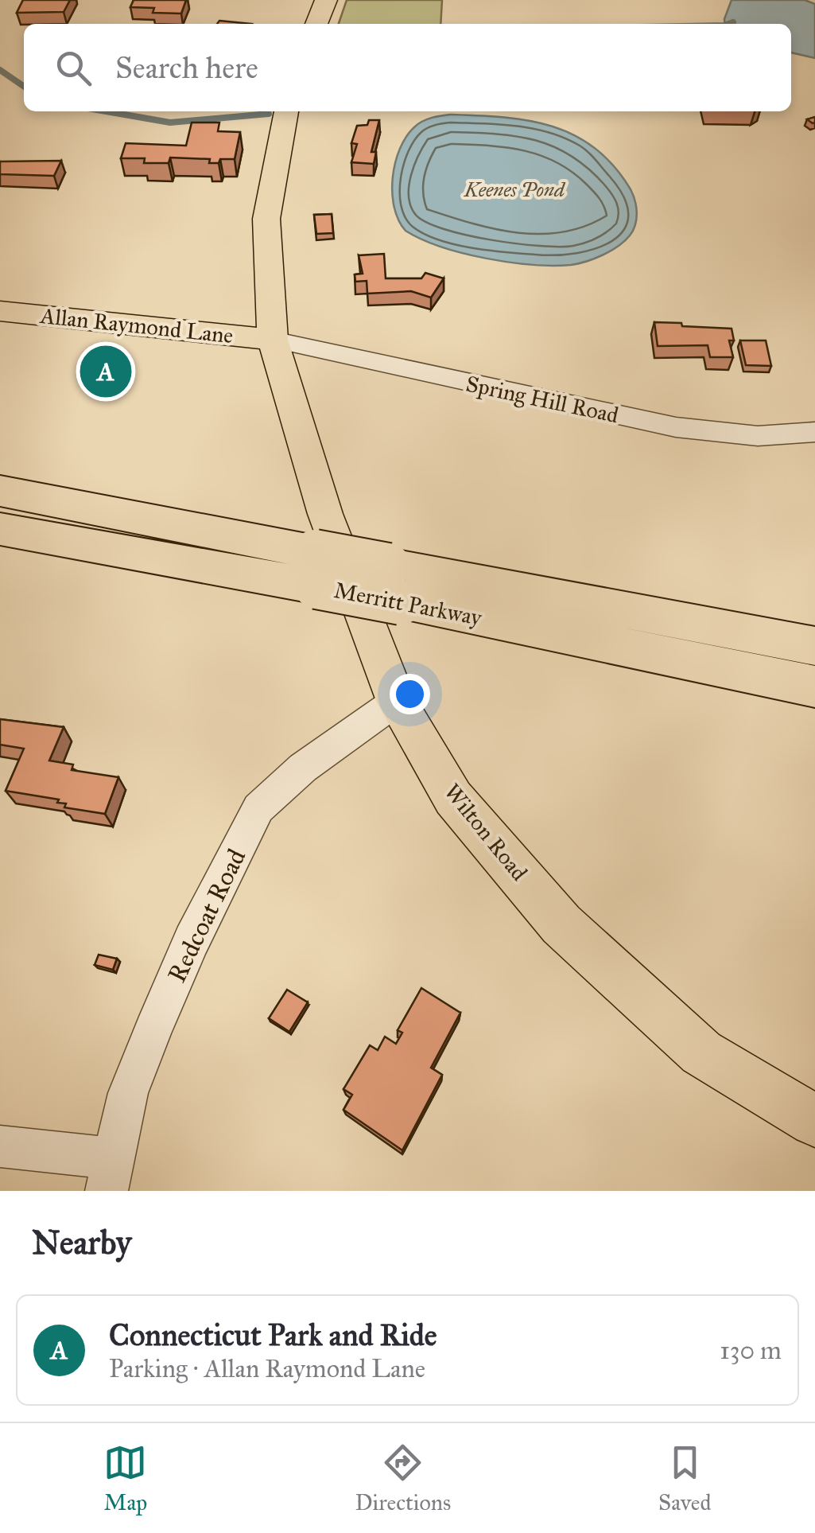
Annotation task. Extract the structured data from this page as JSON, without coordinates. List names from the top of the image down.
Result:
{
  "streets": {
    "highway": ["Merritt Parkway"],
    "main road": ["Allan Raymond Lane", "Wilton Road"],
    "street": ["Spring Hill Road", "Redcoat Road"]
  },
  "crossings": [
    ["Allan Raymond Lane", "Spring Hill Road"],
    ["Allan Raymond Lane", "Wilton Road"],
    ["Spring Hill Road", "Wilton Road"],
    ["Wilton Road", "Redcoat Road"]
  ],
  "water": ["Keenes Pond"],
  "page": {
    "search": "Search here",
    "pins": "A",
    "heading": "Nearby",
    "list": [
      {
        "mark": "A",
        "name": "Connecticut Park and Ride",
        "note": "Parking · Allan Raymond Lane",
        "value": "130 m"
      }
    ],
    "nav": ["Map", "Directions", "Saved"]
  }
}
